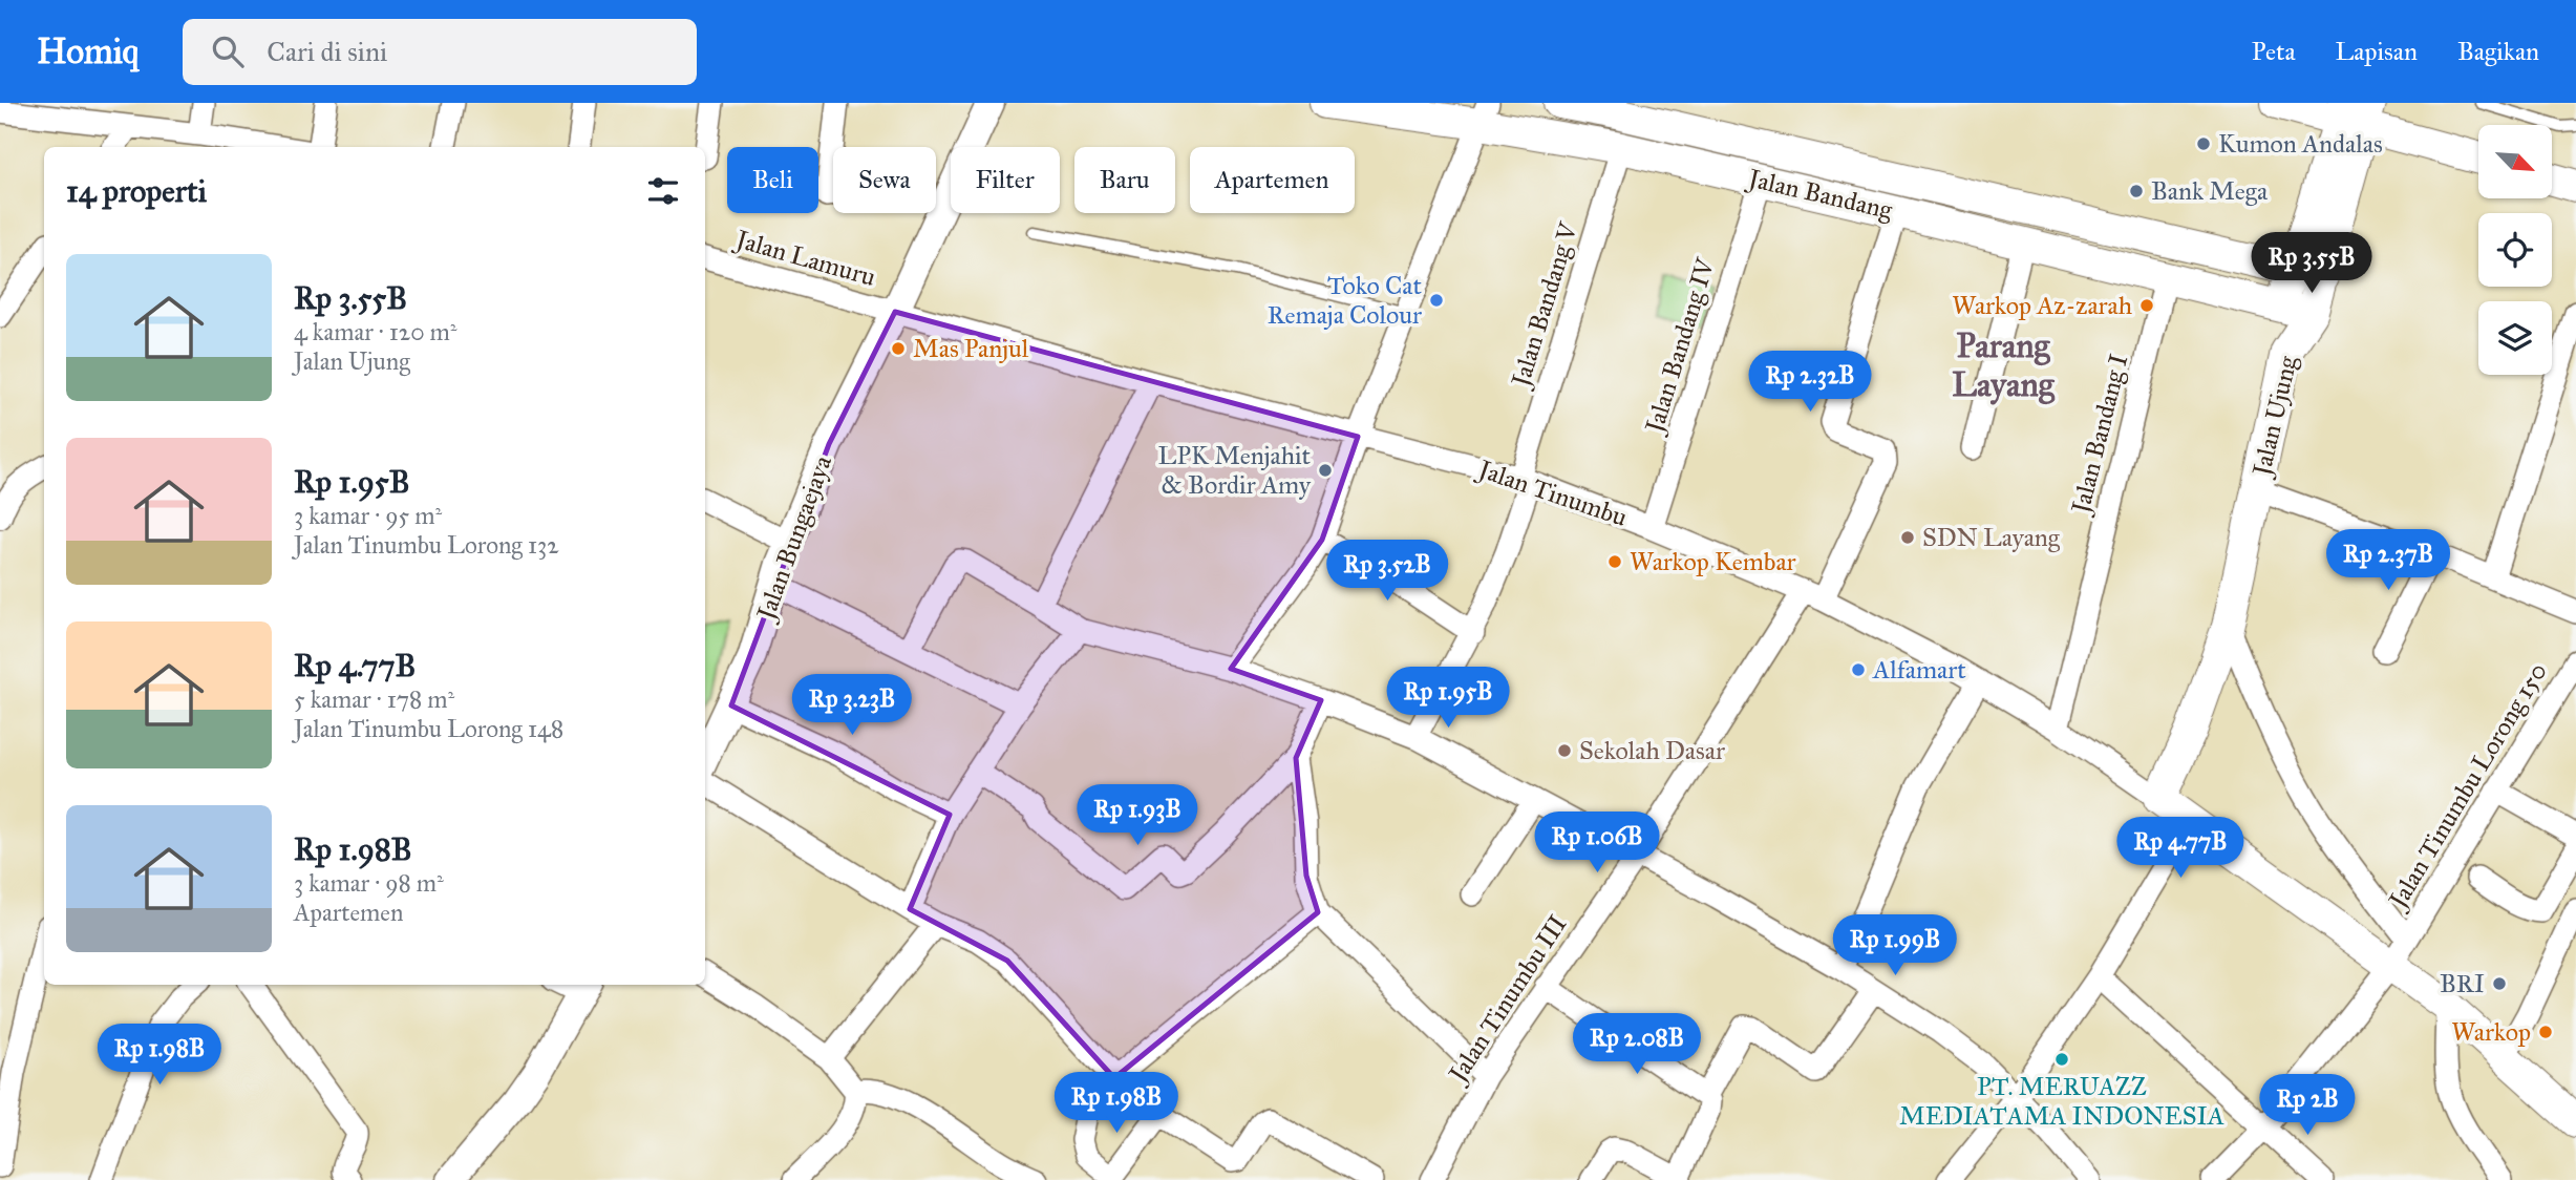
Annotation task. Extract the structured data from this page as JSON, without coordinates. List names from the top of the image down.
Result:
{
  "streets": {
    "main road": ["Jalan Bandang", "Jalan Ujung"],
    "street": [
      "Jalan Lamuru",
      "Jalan Bandang V",
      "Jalan Bandang IV",
      "Jalan Bandang I",
      "Jalan Tinumbu",
      "Jalan Bungaejaya",
      "Jalan Tinumbu Lorong 150",
      "Jalan Tinumbu III"
    ]
  },
  "crossings": [
    ["Jalan Bandang", "Jalan Bandang V"],
    ["Jalan Bandang", "Jalan Bandang IV"],
    ["Jalan Bandang", "Jalan Ujung"],
    ["Jalan Bandang", "Jalan Bandang I"],
    ["Jalan Bandang", "Jalan Tinumbu III"],
    ["Jalan Lamuru", "Jalan Tinumbu"],
    ["Jalan Lamuru", "Jalan Bungaejaya"],
    ["Jalan Bandang V", "Jalan Tinumbu"],
    ["Jalan Bandang IV", "Jalan Tinumbu"],
    ["Jalan Ujung", "Jalan Tinumbu"],
    ["Jalan Bandang I", "Jalan Tinumbu"],
    ["Jalan Tinumbu", "Jalan Bungaejaya"],
    ["Jalan Tinumbu", "Jalan Tinumbu III"]
  ],
  "districts": ["Parang Layang"],
  "places": [
    "Kumon Andalas",
    "Bank Mega",
    "Toko Cat Remaja Colour",
    "Warkop Az-zarah",
    "Mas Panjul",
    "LPK Menjahit & Bordir Amy",
    "SDN Layang",
    "Warkop Kembar",
    "Alfamart",
    "Sekolah Dasar",
    "BRI",
    "Warkop",
    "PT. MERUAZZ MEDIATAMA INDONESIA"
  ],
  "north": "bottom right",
  "page": {
    "header": "Homiq",
    "search": "Cari di sini",
    "nav": ["Peta", "Lapisan", "Bagikan"],
    "chip": [
      "Beli",
      "Sewa",
      "Filter",
      "Baru",
      "Apartemen"
    ],
    "heading": "14 properti",
    "price": [
      "Rp 3.55B",
      "Rp 2.32B",
      "Rp 2.37B",
      "Rp 3.52B",
      "Rp 1.95B",
      "Rp 3.23B",
      "Rp 1.93B",
      "Rp 1.06B",
      "Rp 4.77B",
      "Rp 1.99B",
      "Rp 2.08B",
      "Rp 1.98B",
      "Rp 1.98B",
      "Rp 2B"
    ],
    "list": [
      {
        "name": "Rp 3.55B",
        "note": "4 kamar · 120 m² · Jalan Ujung"
      },
      {
        "name": "Rp 1.95B",
        "note": "3 kamar · 95 m² · Jalan Tinumbu Lorong 132"
      },
      {
        "name": "Rp 4.77B",
        "note": "5 kamar · 178 m² · Jalan Tinumbu Lorong 148"
      },
      {
        "name": "Rp 1.98B",
        "note": "3 kamar · 98 m² · Apartemen"
      }
    ]
  }
}
